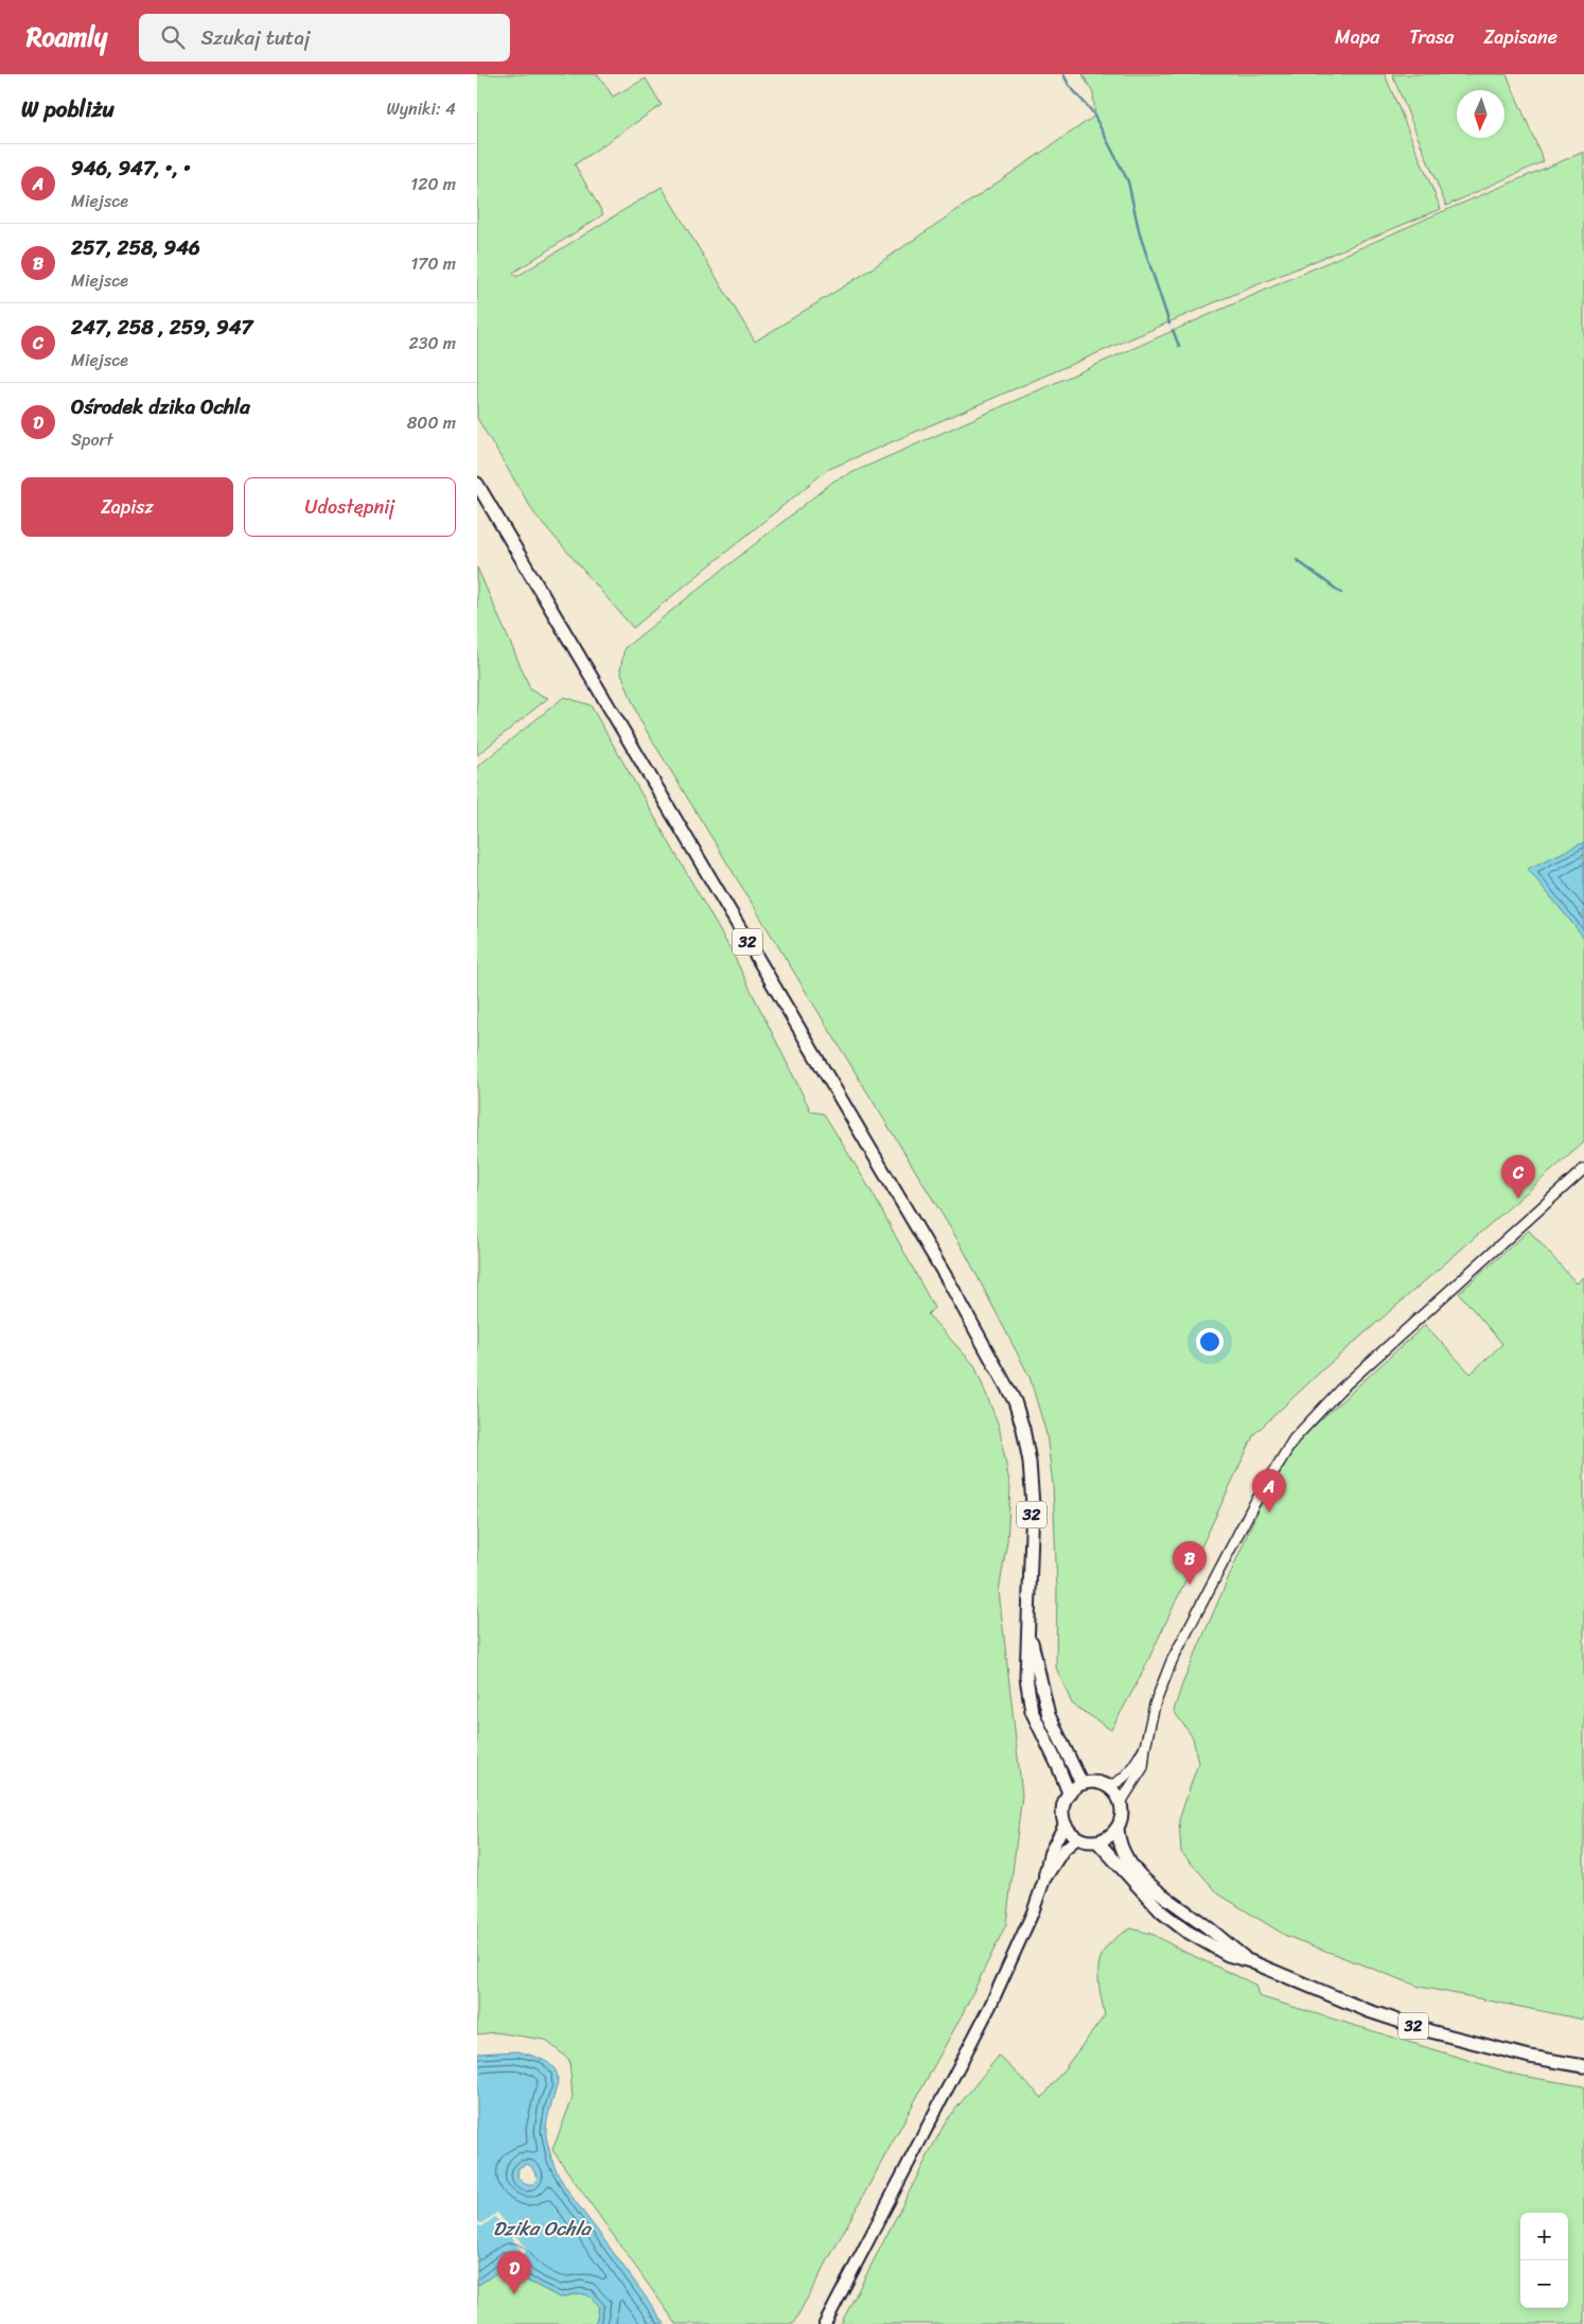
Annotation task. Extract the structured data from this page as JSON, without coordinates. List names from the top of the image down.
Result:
{
  "streets": {
    "main road": ["32"]
  },
  "water": ["Dzika Ochla"],
  "north": "bottom",
  "page": {
    "header": "Roamly",
    "search": "Szukaj tutaj",
    "nav": ["Mapa", "Trasa", "Zapisane"],
    "heading": ["W pobliżu", "Wyniki: 4"],
    "list": [
      {
        "mark": "A",
        "name": "946, 947, •, •",
        "note": "Miejsce",
        "value": "120 m"
      },
      {
        "mark": "B",
        "name": "257, 258, 946",
        "note": "Miejsce",
        "value": "170 m"
      },
      {
        "mark": "C",
        "name": "247, 258 , 259, 947",
        "note": "Miejsce",
        "value": "230 m"
      },
      {
        "mark": "D",
        "name": "Ośrodek dzika Ochla",
        "note": "Sport",
        "value": "800 m"
      }
    ],
    "buttons": ["Zapisz", "Udostępnij"],
    "pins": [
      "C",
      "A",
      "B",
      "D"
    ],
    "map_buttons": ["+", "−"]
  }
}
